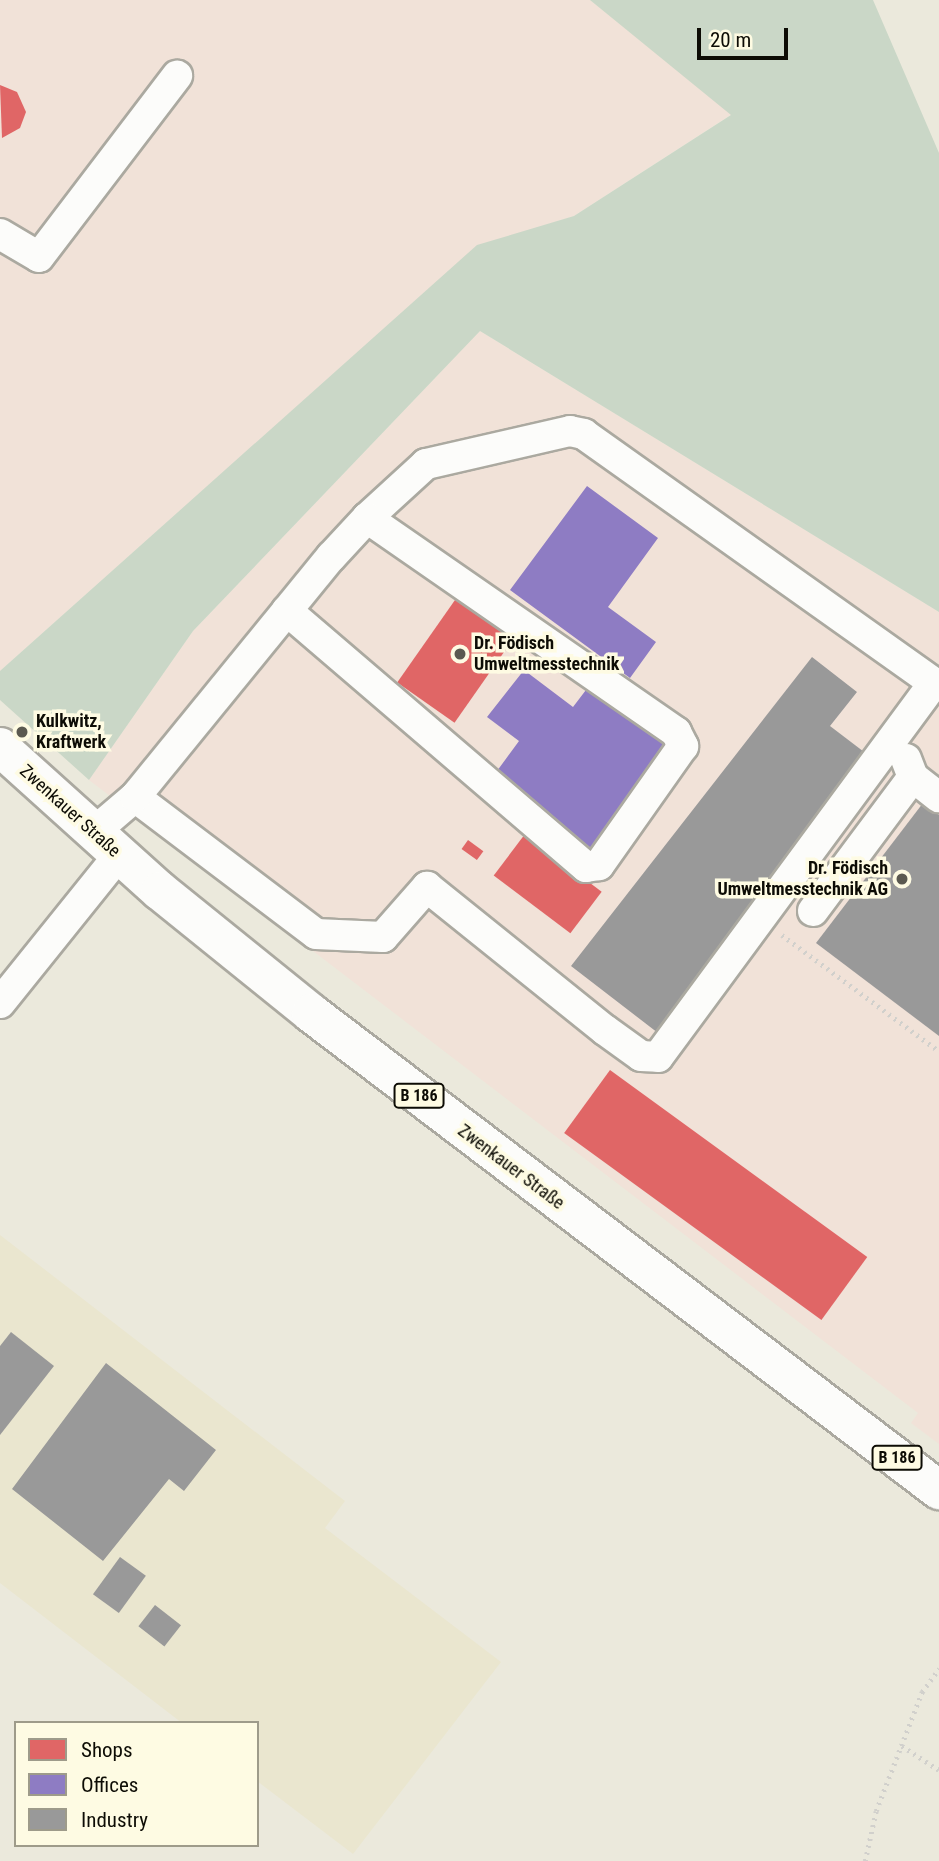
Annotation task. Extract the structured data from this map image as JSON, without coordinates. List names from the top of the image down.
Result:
{
  "streets": {
    "main road": ["Zwenkauer Straße", "B 186"]
  },
  "places": ["Dr. Födisch Umweltmesstechnik", "Kulkwitz, Kraftwerk", "Dr. Födisch Umweltmesstechnik AG"],
  "legend": ["Shops", "Offices", "Industry"],
  "scale_bar": "20 m"
}
